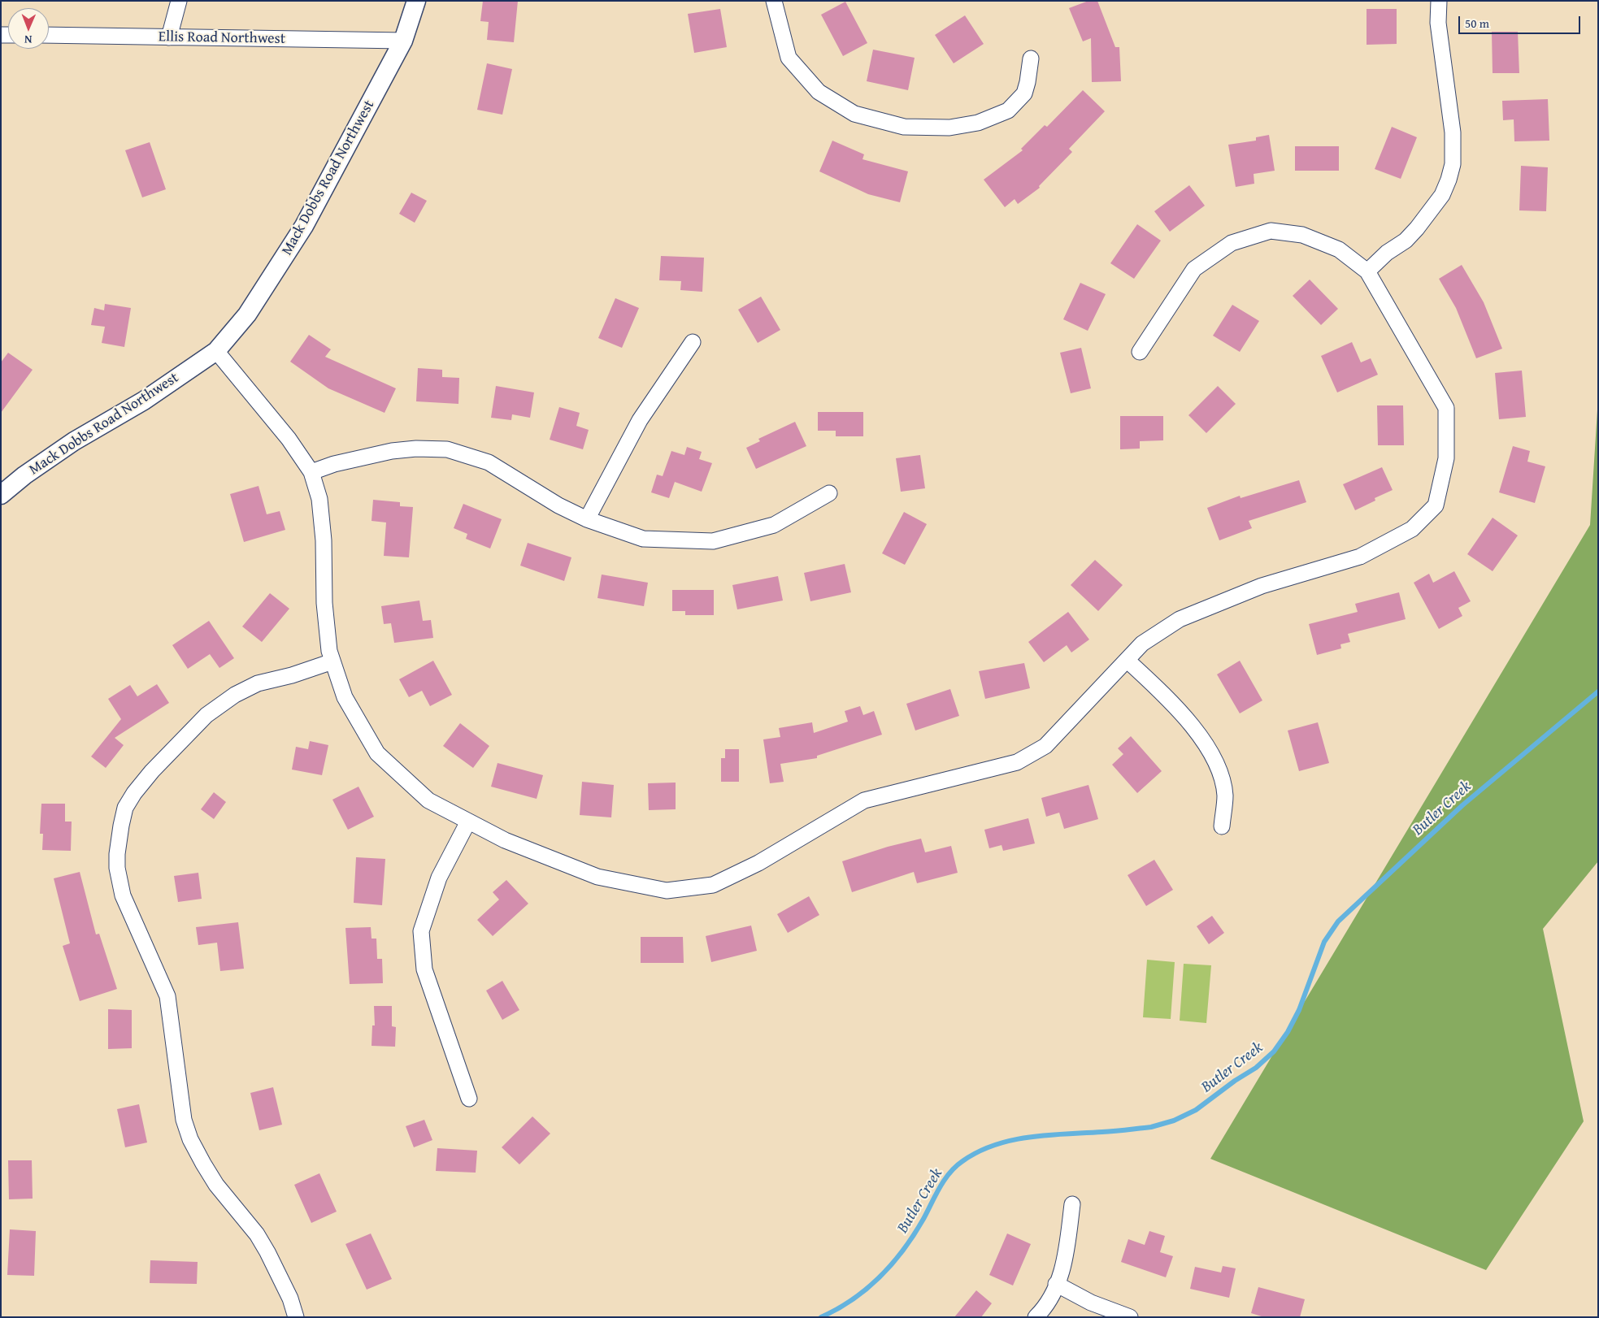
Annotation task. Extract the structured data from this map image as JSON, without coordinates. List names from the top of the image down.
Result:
{
  "streets": {
    "street": ["Ellis Road Northwest", "Mack Dobbs Road Northwest"]
  },
  "crossings": [
    ["Ellis Road Northwest", "Mack Dobbs Road Northwest"]
  ],
  "water": ["Butler Creek"],
  "scale_bar": "50 m",
  "north": "bottom"
}
